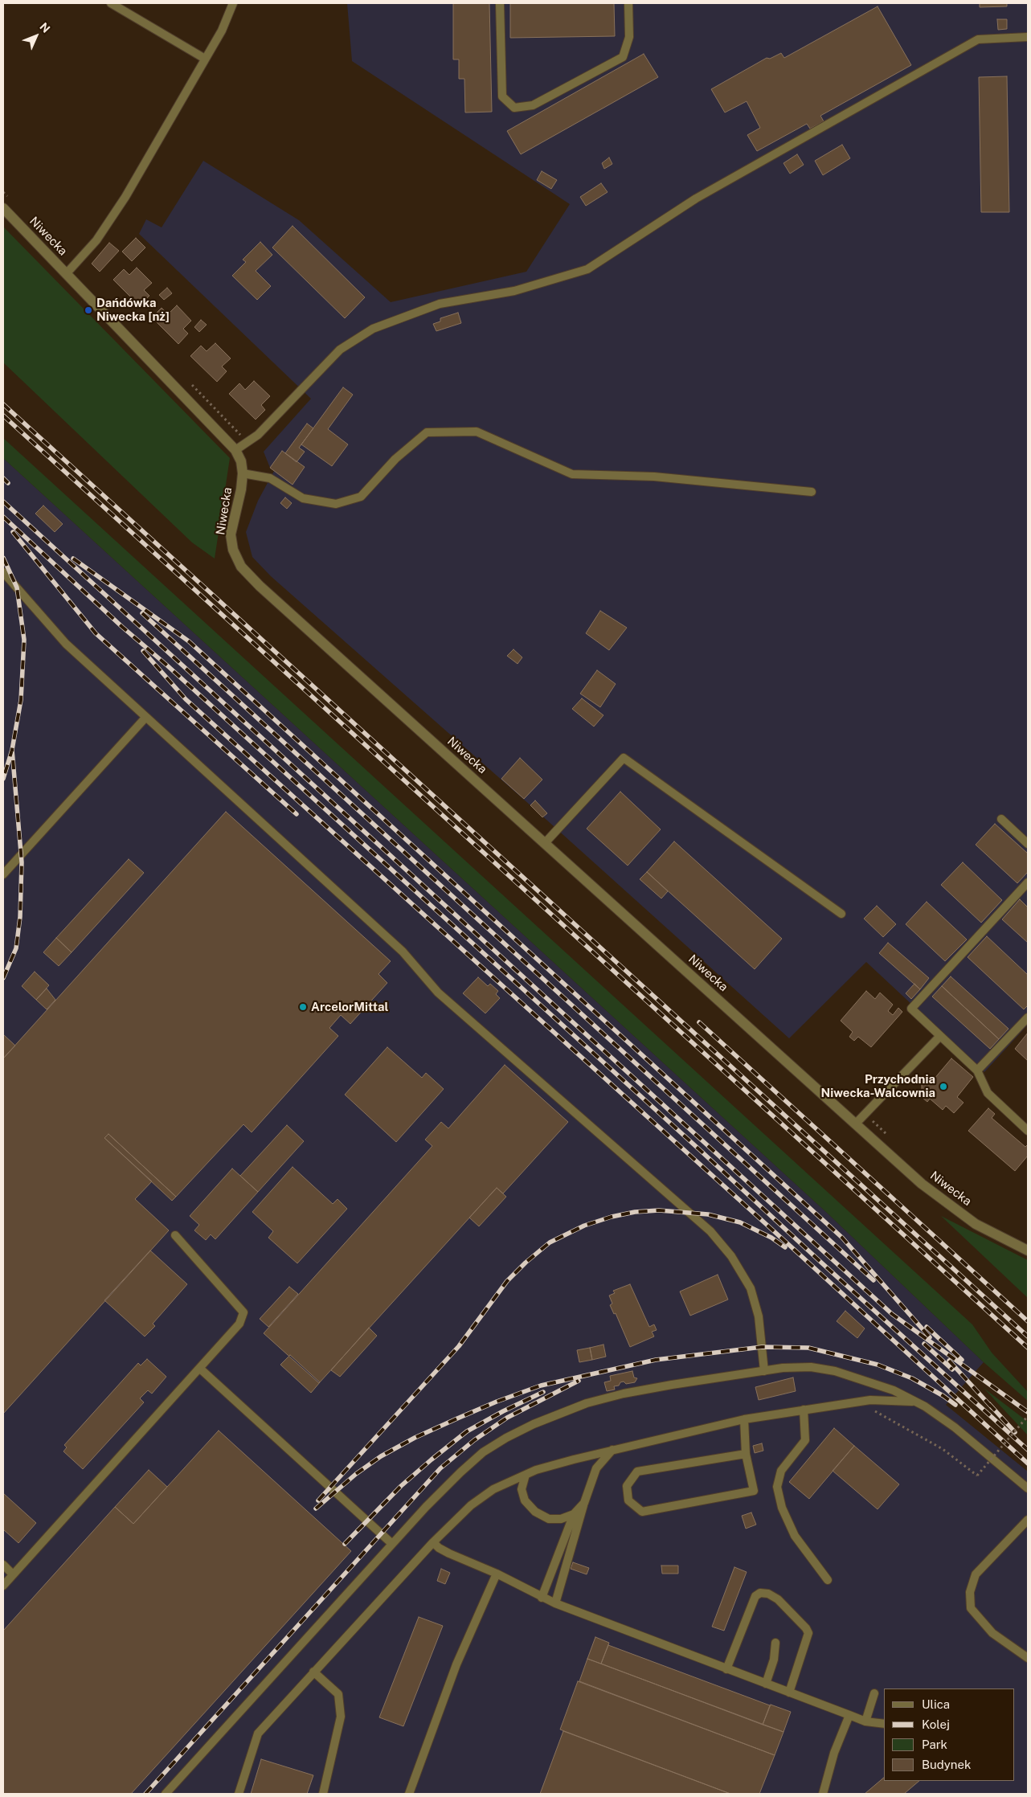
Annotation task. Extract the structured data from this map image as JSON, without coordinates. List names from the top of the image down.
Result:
{
  "streets": {
    "street": ["Niwecka"]
  },
  "places": ["Dańdówka Niwecka [nż]", "ArcelorMittal", "Przychodnia Niwecka-Walcownia"],
  "legend": [
    "Ulica",
    "Kolej",
    "Park",
    "Budynek"
  ],
  "north": "top right"
}
